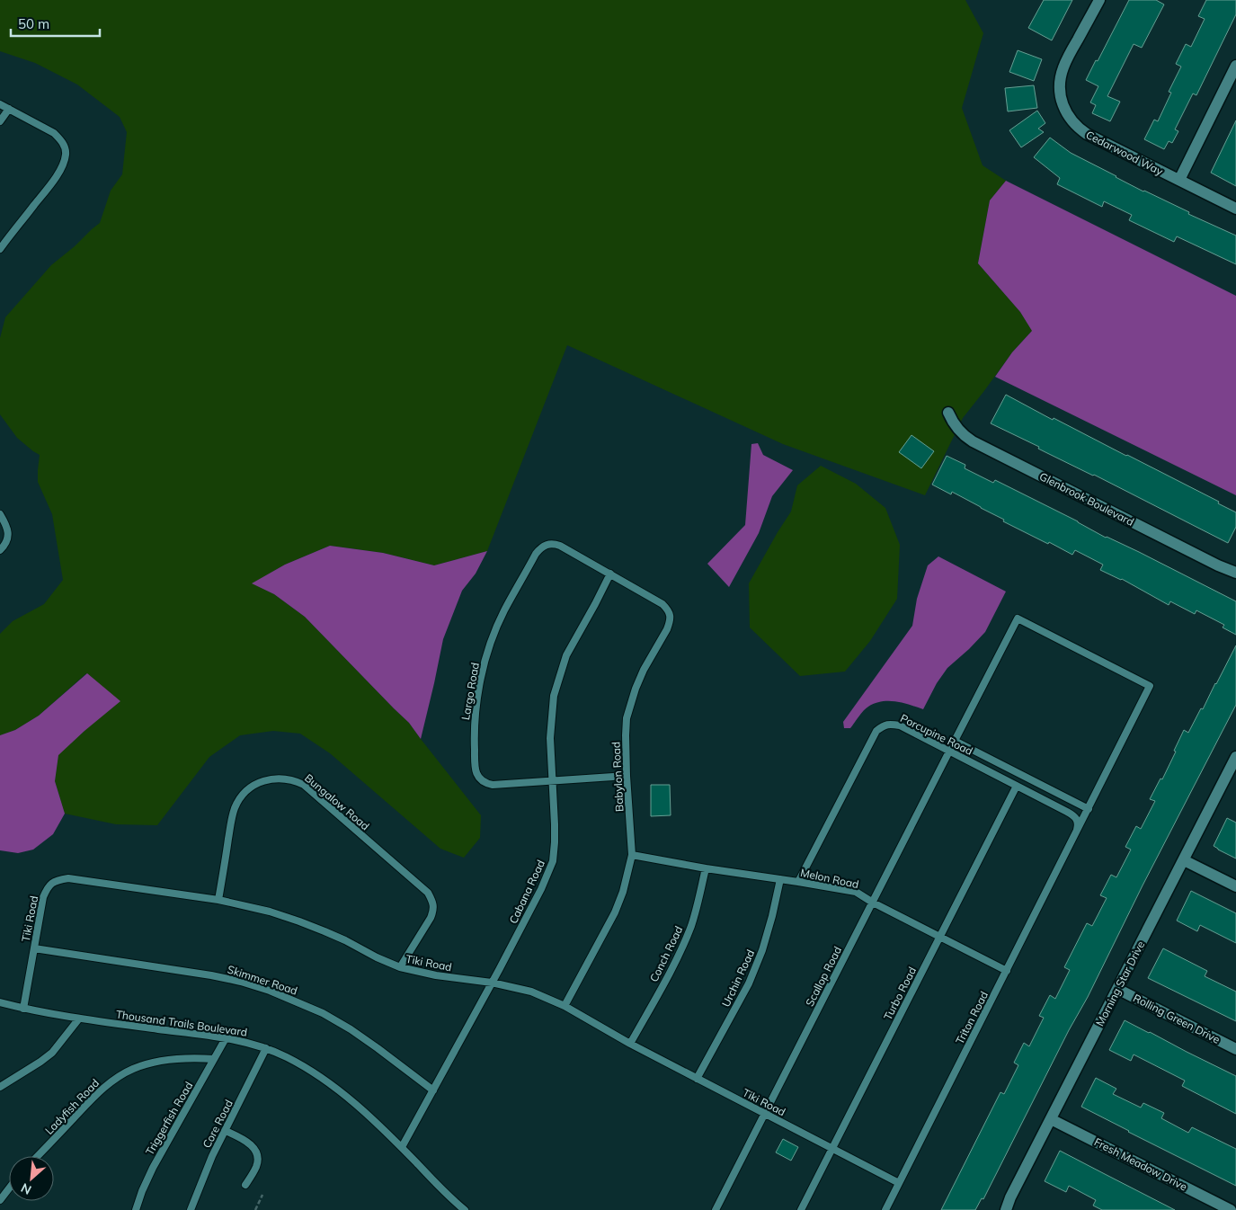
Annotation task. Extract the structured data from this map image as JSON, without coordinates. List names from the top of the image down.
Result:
{
  "streets": {
    "street": [
      "Cedarwood Way",
      "Glenbrook Boulevard",
      "Morning Star Drive",
      "Rolling Green Drive",
      "Fresh Meadow Drive"
    ],
    "lane": [
      "Largo Road",
      "Porcupine Road",
      "Babylon Road",
      "Bungalow Road",
      "Melon Road",
      "Cabana Road",
      "Tiki Road",
      "Conch Road",
      "Scallop Road",
      "Urchin Road",
      "Skimmer Road",
      "Turbo Road",
      "Triton Road",
      "Thousand Trails Boulevard",
      "Ladyfish Road",
      "Triggerfish Road",
      "Core Road"
    ]
  },
  "crossings": [
    ["Largo Road", "Babylon Road"],
    ["Largo Road", "Cabana Road"],
    ["Porcupine Road", "Melon Road"],
    ["Porcupine Road", "Scallop Road"],
    ["Porcupine Road", "Turbo Road"],
    ["Porcupine Road", "Triton Road"],
    ["Babylon Road", "Melon Road"],
    ["Babylon Road", "Cabana Road"],
    ["Babylon Road", "Tiki Road"],
    ["Bungalow Road", "Tiki Road"],
    ["Melon Road", "Conch Road"],
    ["Melon Road", "Scallop Road"],
    ["Melon Road", "Urchin Road"],
    ["Melon Road", "Turbo Road"],
    ["Melon Road", "Triton Road"],
    ["Cabana Road", "Tiki Road"],
    ["Cabana Road", "Skimmer Road"],
    ["Cabana Road", "Thousand Trails Boulevard"],
    ["Tiki Road", "Conch Road"],
    ["Tiki Road", "Scallop Road"],
    ["Tiki Road", "Urchin Road"],
    ["Tiki Road", "Skimmer Road"],
    ["Tiki Road", "Turbo Road"],
    ["Tiki Road", "Triton Road"],
    ["Tiki Road", "Thousand Trails Boulevard"],
    ["Scallop Road", "Triton Road"],
    ["Morning Star Drive", "Rolling Green Drive"],
    ["Morning Star Drive", "Fresh Meadow Drive"],
    ["Thousand Trails Boulevard", "Triggerfish Road"],
    ["Thousand Trails Boulevard", "Core Road"],
    ["Ladyfish Road", "Triggerfish Road"]
  ],
  "scale_bar": "50 m",
  "north": "bottom left"
}
